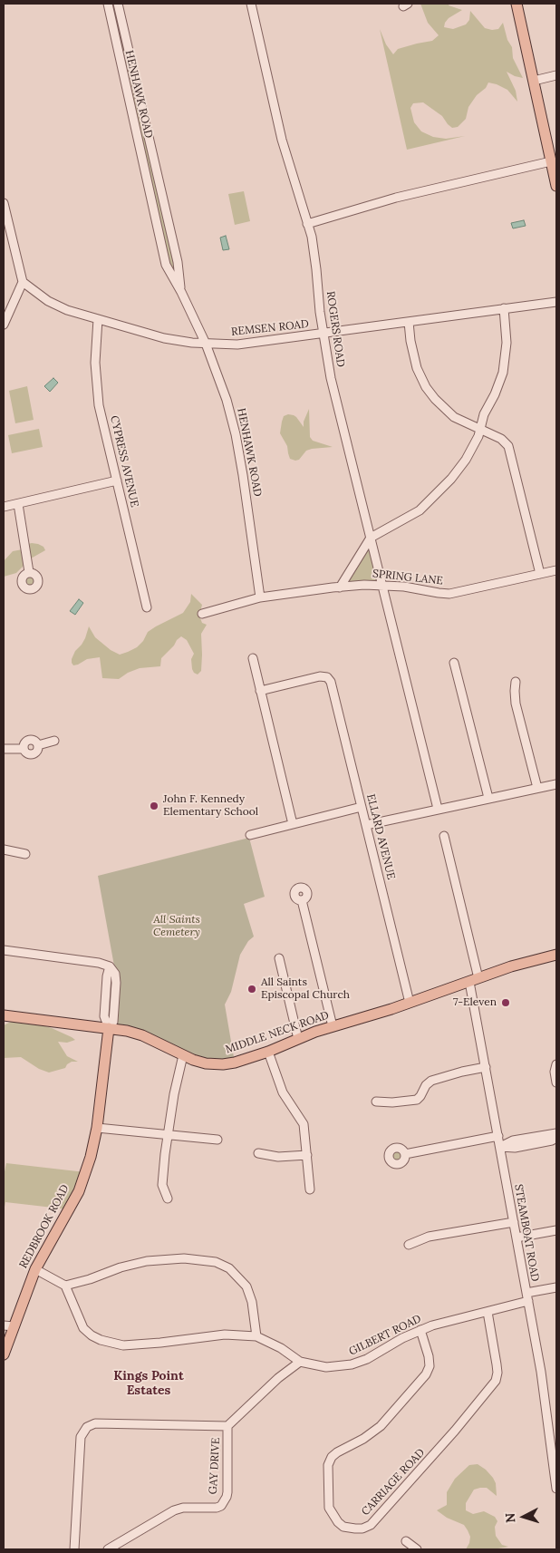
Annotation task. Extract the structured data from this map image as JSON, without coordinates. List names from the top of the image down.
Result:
{
  "streets": {
    "main road": ["MIDDLE NECK ROAD", "REDBROOK ROAD"],
    "street": [
      "HENHAWK ROAD",
      "REMSEN ROAD",
      "ROGERS ROAD",
      "CYPRESS AVENUE",
      "SPRING LANE",
      "ELLARD AVENUE",
      "STEAMBOAT ROAD",
      "GILBERT ROAD",
      "GAY DRIVE",
      "CARRIAGE ROAD"
    ]
  },
  "crossings": [
    ["HENHAWK ROAD", "REMSEN ROAD"],
    ["HENHAWK ROAD", "SPRING LANE"],
    ["REMSEN ROAD", "ROGERS ROAD"],
    ["REMSEN ROAD", "CYPRESS AVENUE"],
    ["ROGERS ROAD", "SPRING LANE"],
    ["ELLARD AVENUE", "MIDDLE NECK ROAD"],
    ["MIDDLE NECK ROAD", "REDBROOK ROAD"],
    ["MIDDLE NECK ROAD", "STEAMBOAT ROAD"],
    ["STEAMBOAT ROAD", "GILBERT ROAD"],
    ["GILBERT ROAD", "GAY DRIVE"],
    ["GILBERT ROAD", "CARRIAGE ROAD"]
  ],
  "districts": ["Kings Point Estates"],
  "parks": ["All Saints Cemetery"],
  "places": ["John F. Kennedy Elementary School", "All Saints Episcopal Church", "7-Eleven"],
  "north": "left"
}
